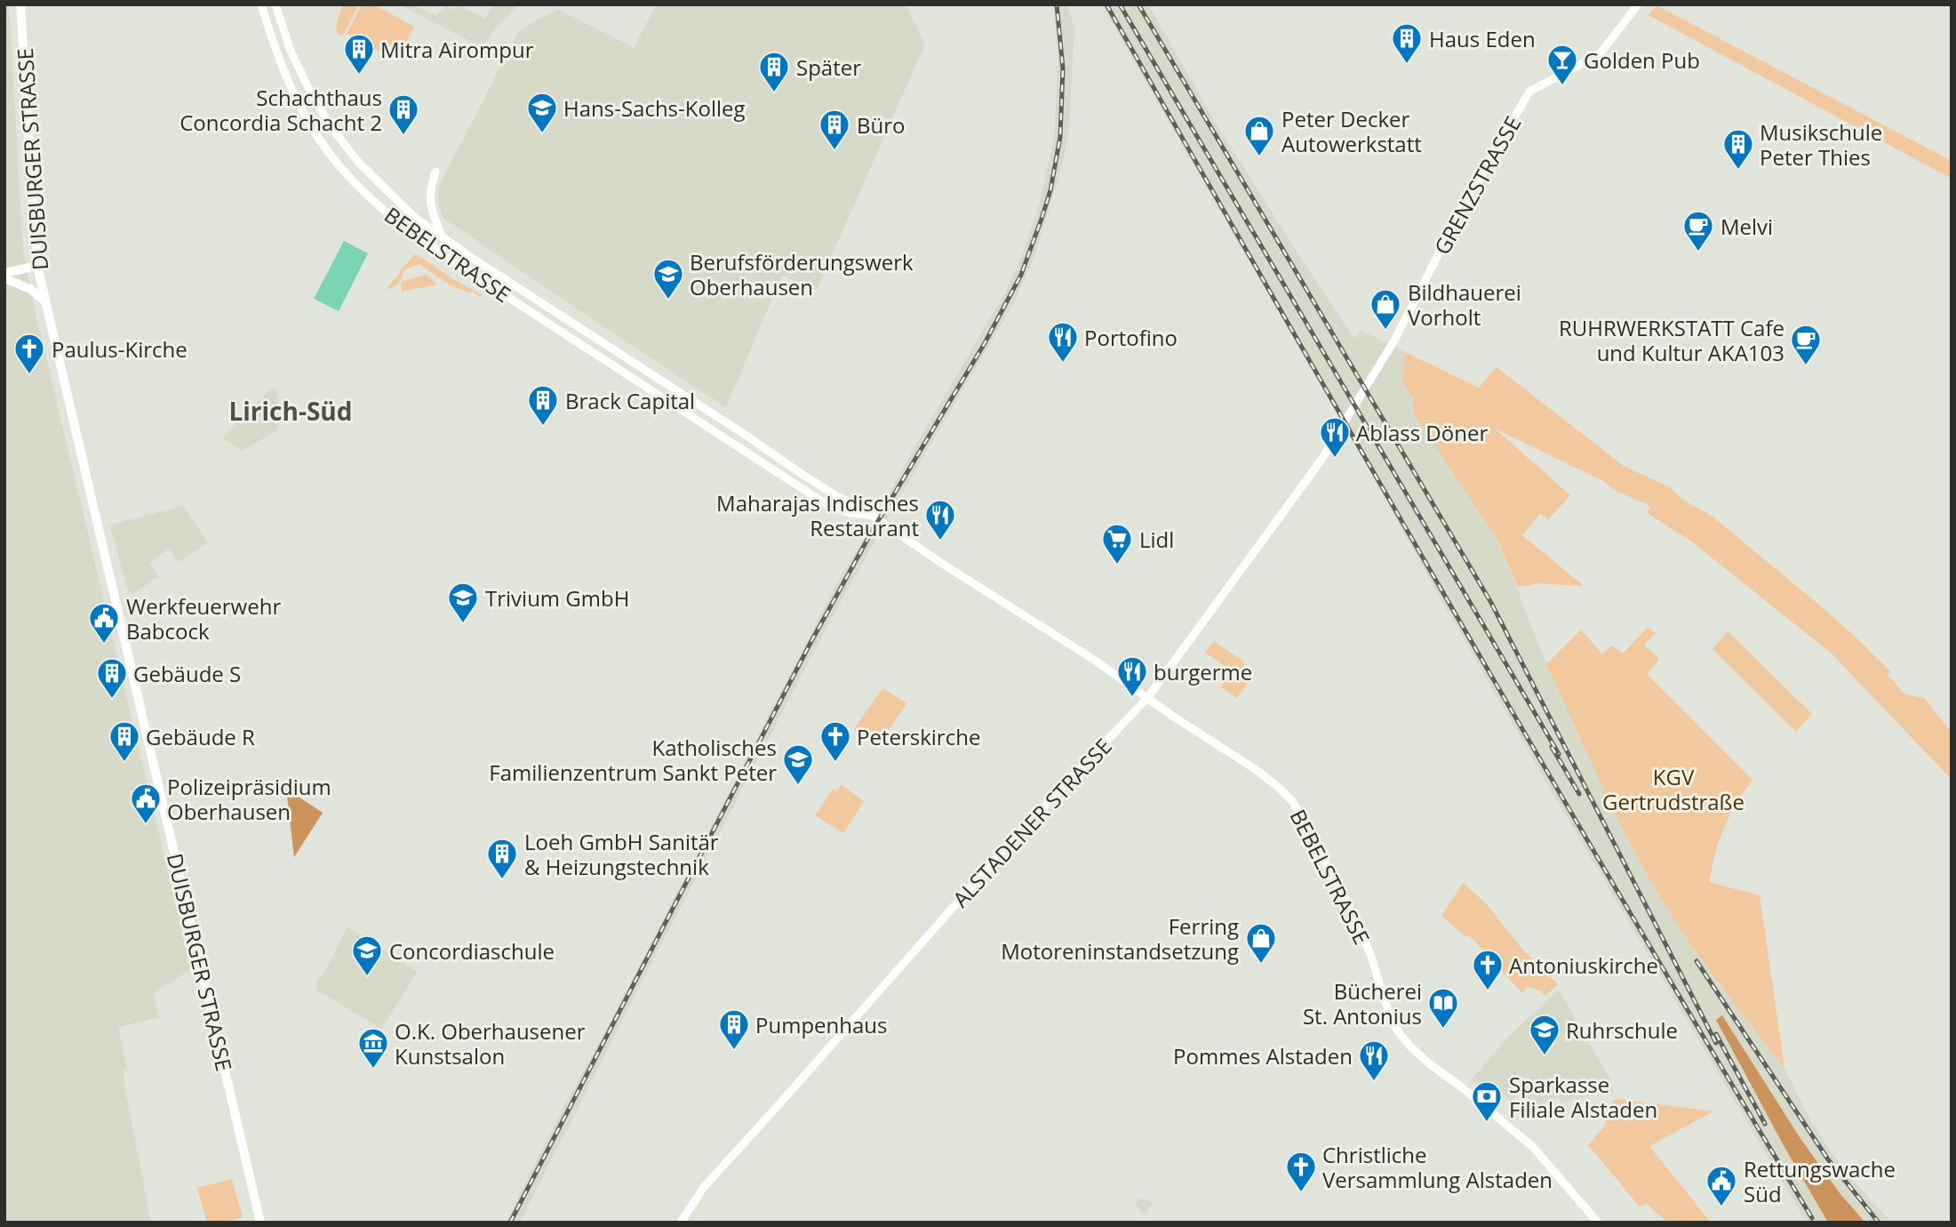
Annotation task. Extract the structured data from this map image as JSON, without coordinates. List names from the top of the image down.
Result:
{
  "streets": {
    "main road": ["DUISBURGER STRASSE"],
    "street": ["GRENZSTRASSE", "BEBELSTRASSE", "ALSTADENER STRASSE"]
  },
  "crossings": [
    ["GRENZSTRASSE", "ALSTADENER STRASSE"],
    ["BEBELSTRASSE", "ALSTADENER STRASSE"]
  ],
  "districts": ["Lirich-Süd"],
  "parks": ["KGV Gertrudstraße"],
  "places": {
    "building": [
      "Haus Eden",
      "Mitra Airompur",
      "Später",
      "Schachthaus Concordia Schacht 2",
      "Büro",
      "Musikschule Peter Thies",
      "Brack Capital",
      "Gebäude S",
      "Gebäude R",
      "Loeh GmbH Sanitär & Heizungstechnik",
      "Pumpenhaus"
    ],
    "bar": ["Golden Pub"],
    "school or university": [
      "Hans-Sachs-Kolleg",
      "Berufsförderungswerk Oberhausen",
      "Trivium GmbH",
      "Katholisches Familienzentrum Sankt Peter",
      "Concordiaschule",
      "Ruhrschule"
    ],
    "shop": ["Peter Decker Autowerkstatt", "Bildhauerei Vorholt", "Ferring Motoreninstandsetzung"],
    "cafe": ["Melvi", "RUHRWERKSTATT Cafe und Kultur AKA103"],
    "restaurant": [
      "Portofino",
      "Ablass Döner",
      "Maharajas Indisches Restaurant",
      "burgerme",
      "Pommes Alstaden"
    ],
    "church": [
      "Paulus-Kirche",
      "Peterskirche",
      "Antoniuskirche",
      "Christliche Versammlung Alstaden"
    ],
    "supermarket": ["Lidl"],
    "public building": ["Werkfeuerwehr Babcock", "Polizeipräsidium Oberhausen", "Rettungswache Süd"],
    "library": ["Bücherei St. Antonius"],
    "museum": ["O.K. Oberhausener Kunstsalon"],
    "bank": ["Sparkasse Filiale Alstaden"]
  }
}
